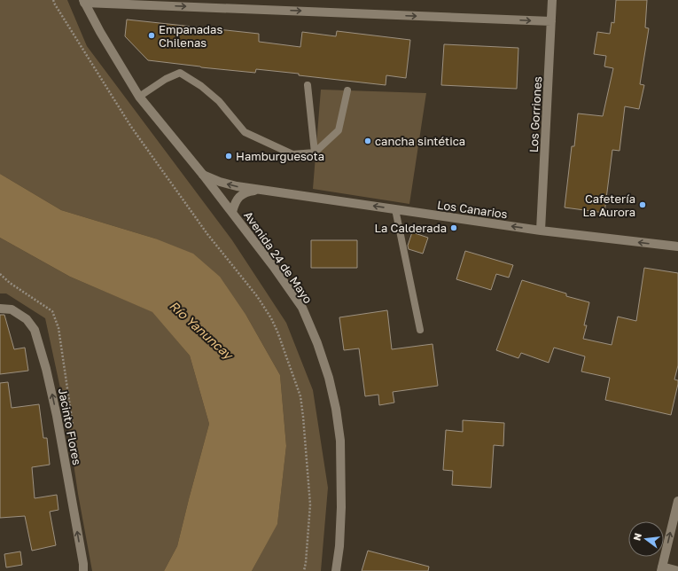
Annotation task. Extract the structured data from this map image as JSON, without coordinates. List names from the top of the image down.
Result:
{
  "streets": {
    "street": [
      "Los Gorriones",
      "Los Canarios",
      "Avenida 24 de Mayo",
      "Jacinto Flores"
    ]
  },
  "crossings": [
    ["Los Gorriones", "Los Canarios"],
    ["Los Canarios", "Avenida 24 de Mayo"]
  ],
  "one_way": ["Los Canarios", "Jacinto Flores"],
  "water": ["Río Yanuncay"],
  "places": [
    "Empanadas Chilenas",
    "cancha sintética",
    "Hamburguesota",
    "Cafetería La Aurora",
    "La Calderada"
  ],
  "north": "left"
}
